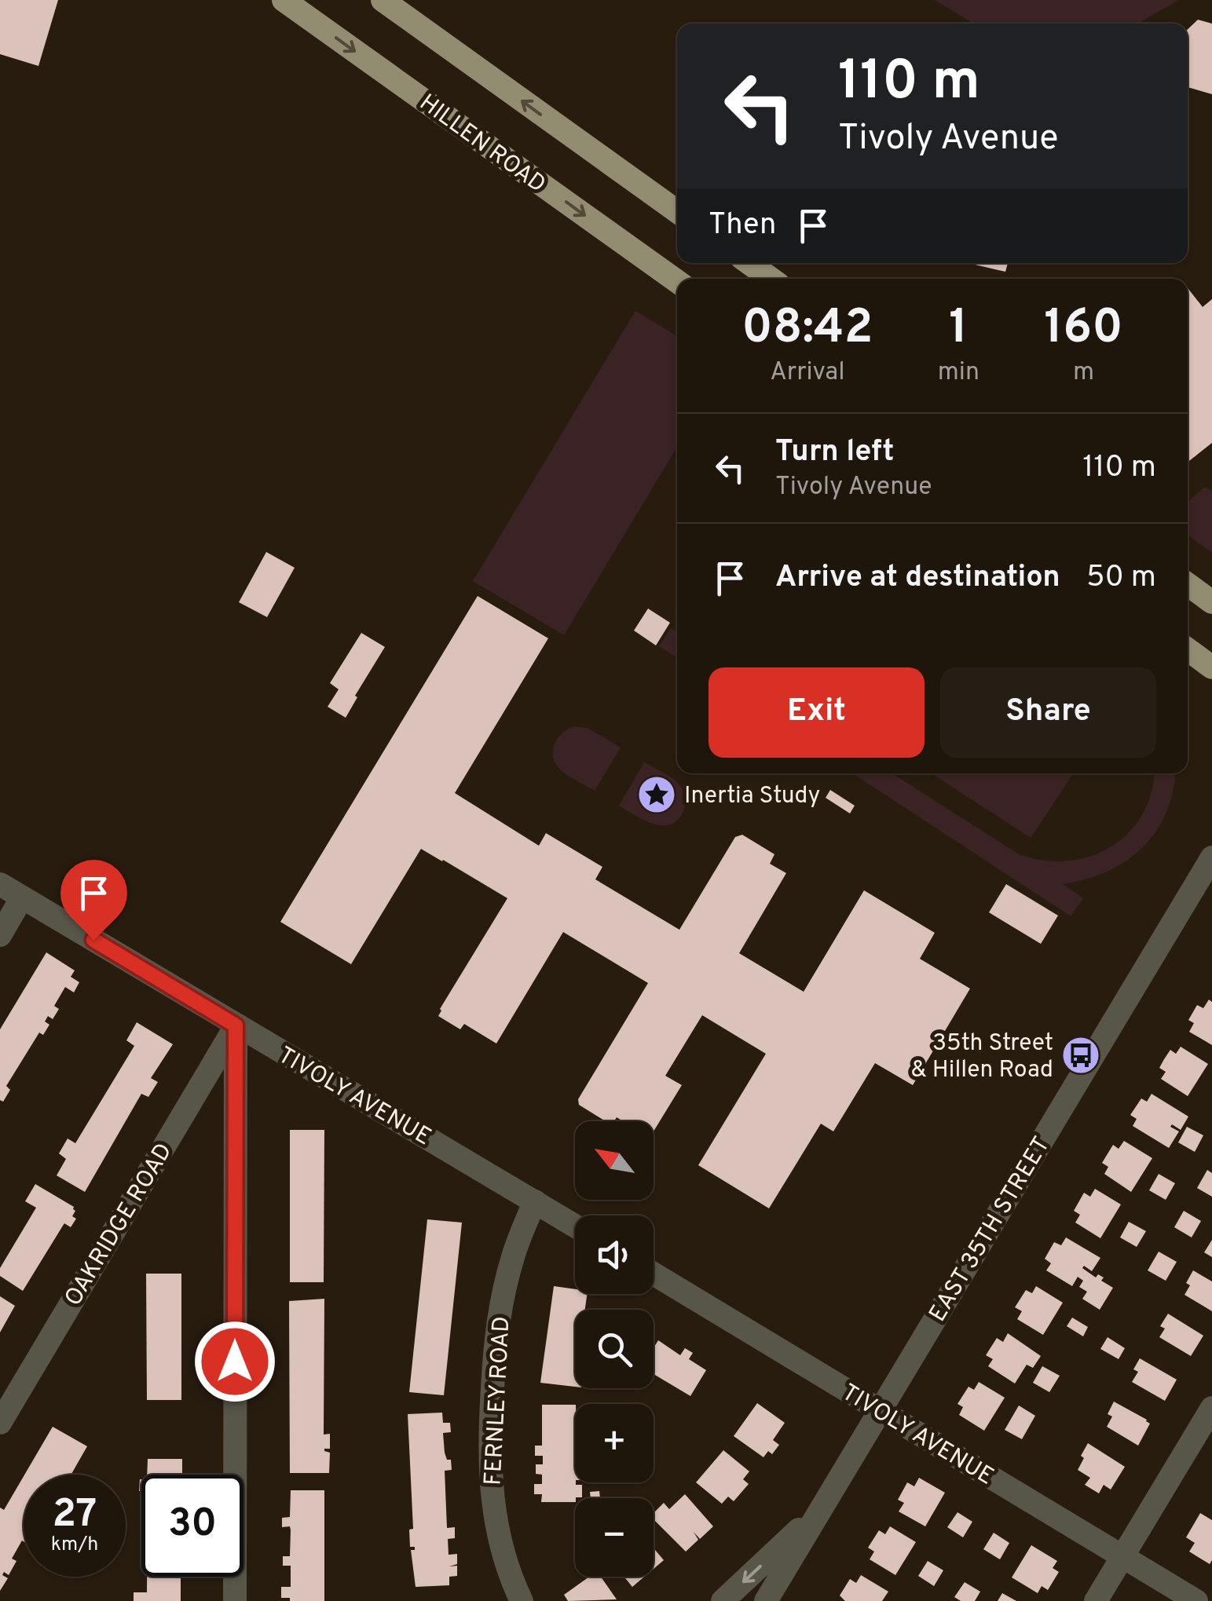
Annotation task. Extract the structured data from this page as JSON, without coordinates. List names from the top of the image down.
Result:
{
  "streets": {
    "main road": ["HILLEN ROAD"],
    "street": [
      "TIVOLY AVENUE",
      "OAKRIDGE ROAD",
      "EAST 35TH STREET",
      "FERNLEY ROAD"
    ]
  },
  "crossings": [
    ["TIVOLY AVENUE", "OAKRIDGE ROAD"],
    ["TIVOLY AVENUE", "EAST 35TH STREET"],
    ["TIVOLY AVENUE", "FERNLEY ROAD"]
  ],
  "places": {
    "place": ["Inertia Study"],
    "bus stop": ["35th Street & Hillen Road"]
  },
  "north": "top left",
  "page": {
    "turn": ["110 m", "Tivoly Avenue"],
    "then": "Then",
    "eta": [
      "08:42",
      "Arrival",
      "1",
      "min",
      "160",
      "m"
    ],
    "list": [
      {
        "name": "Turn left",
        "note": "Tivoly Avenue",
        "value": "110 m"
      },
      {
        "name": "Arrive at destination",
        "value": "50 m"
      }
    ],
    "buttons": ["Exit", "Share"],
    "map_buttons": ["+", "−"],
    "speed": "27 km/h",
    "limit": "30"
  }
}
